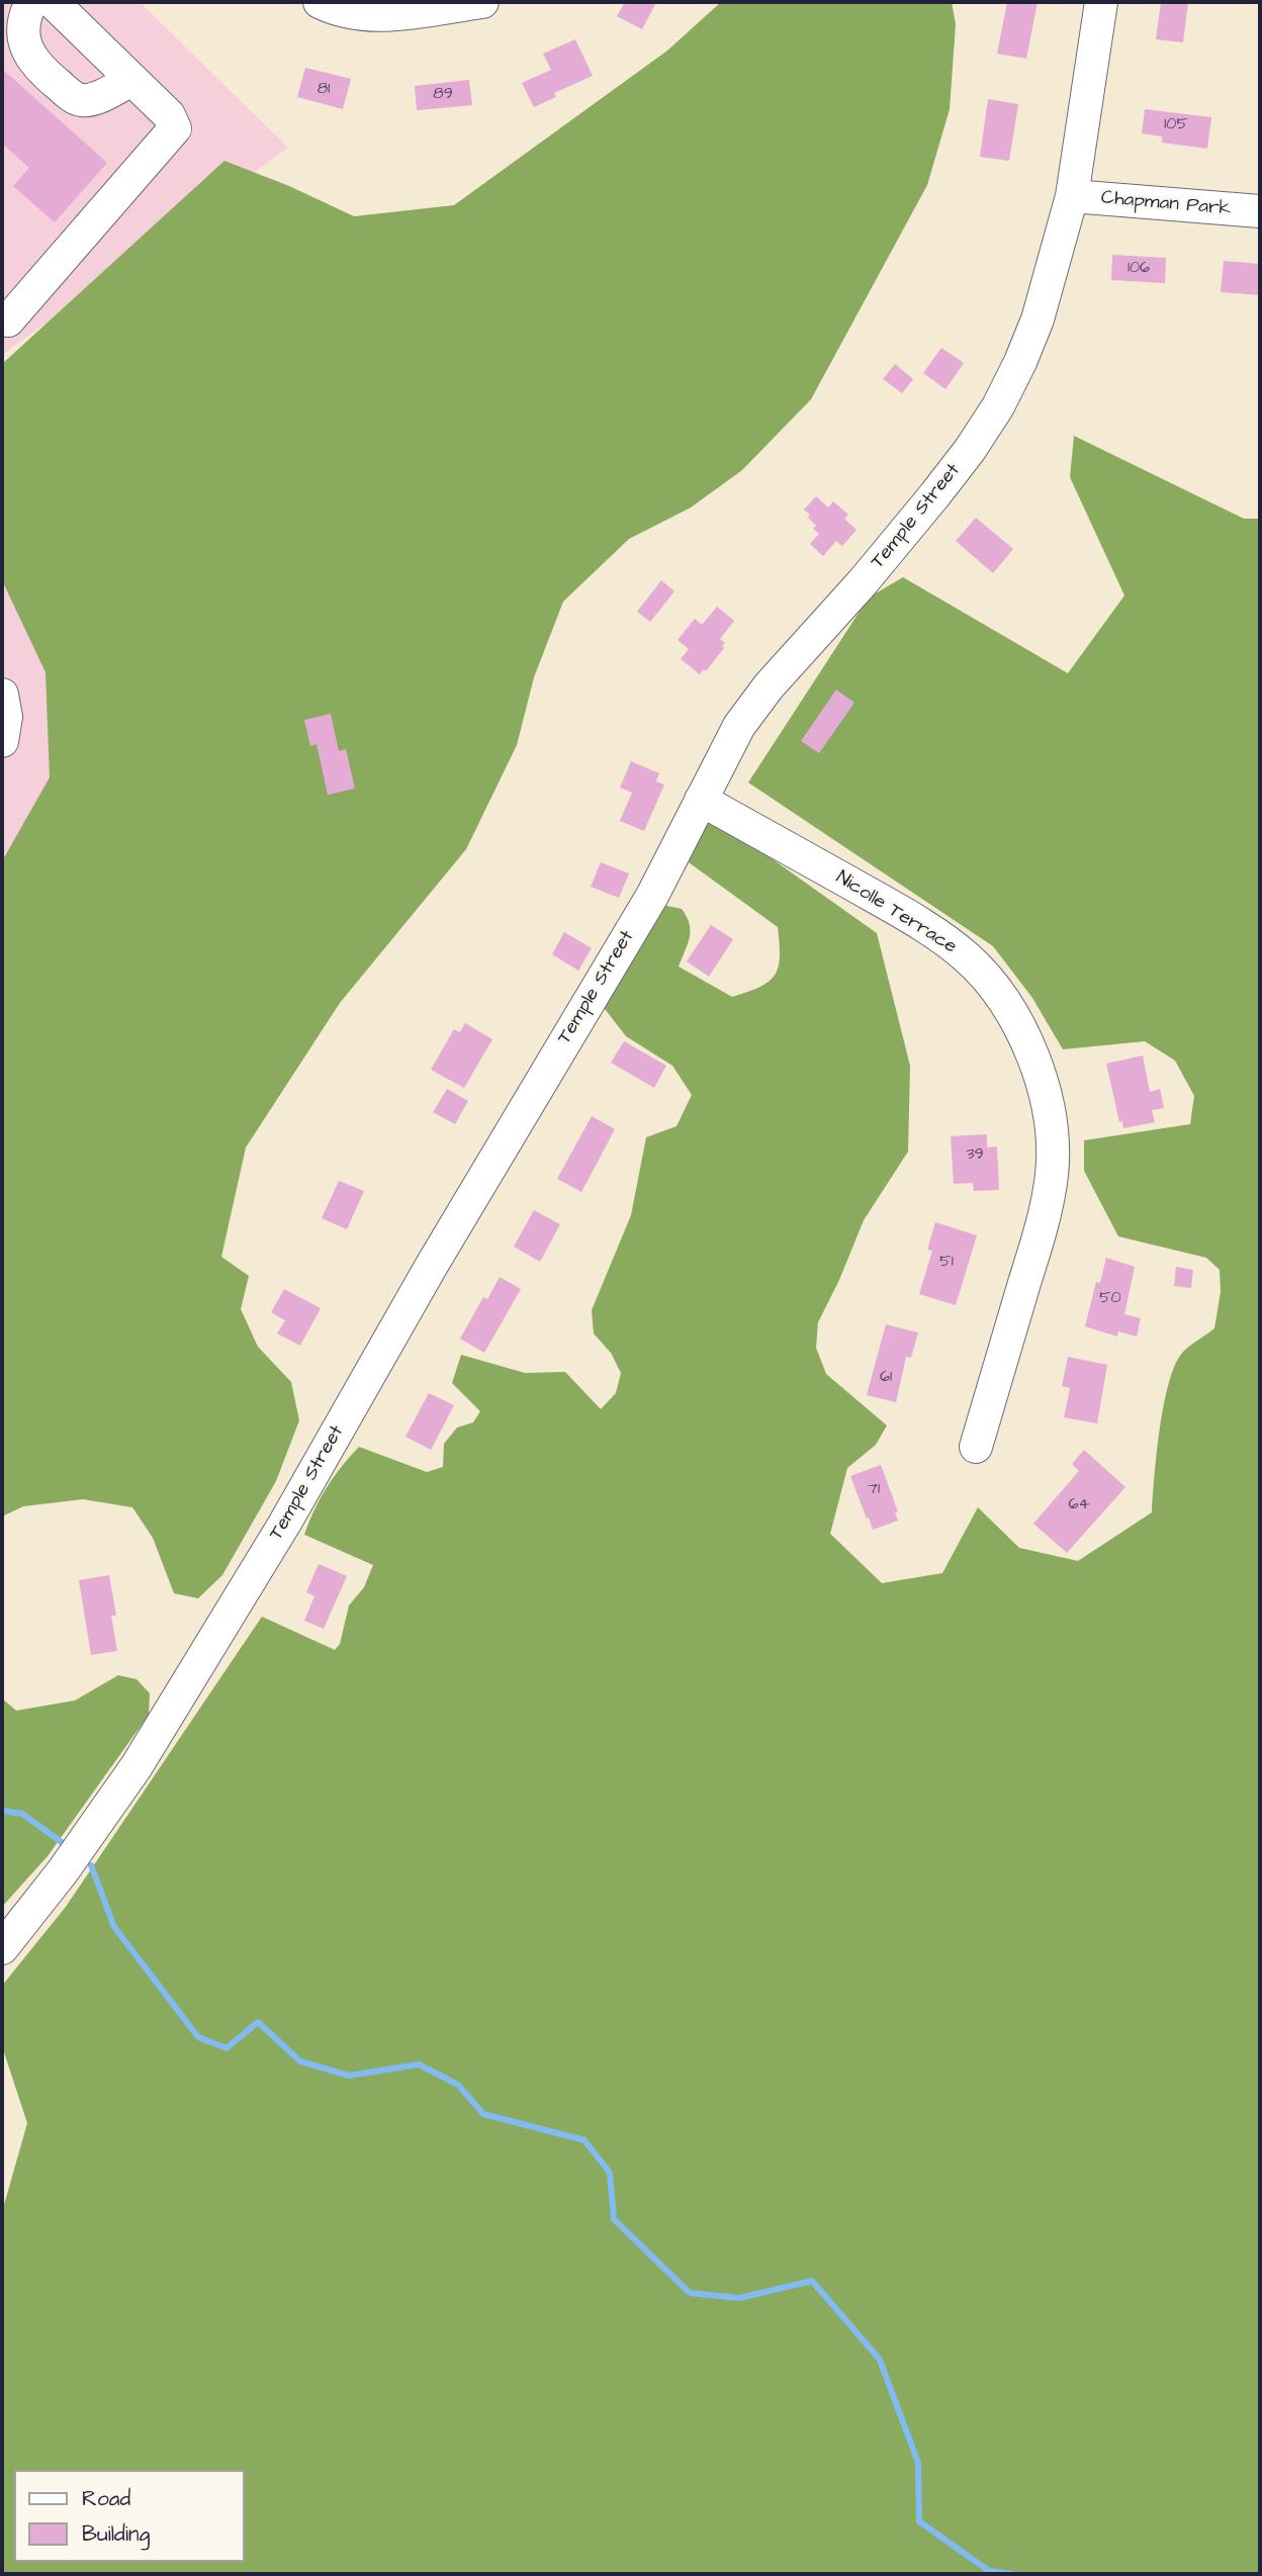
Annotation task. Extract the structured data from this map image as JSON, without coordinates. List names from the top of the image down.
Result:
{
  "streets": {
    "street": ["Chapman Park", "Temple Street", "Nicolle Terrace"]
  },
  "crossings": [
    ["Chapman Park", "Temple Street"],
    ["Temple Street", "Nicolle Terrace"]
  ],
  "house_numbers": [
    "81",
    "89",
    "105",
    "106",
    "39",
    "51",
    "50",
    "61",
    "71",
    "64"
  ],
  "legend": ["Road", "Building"]
}
